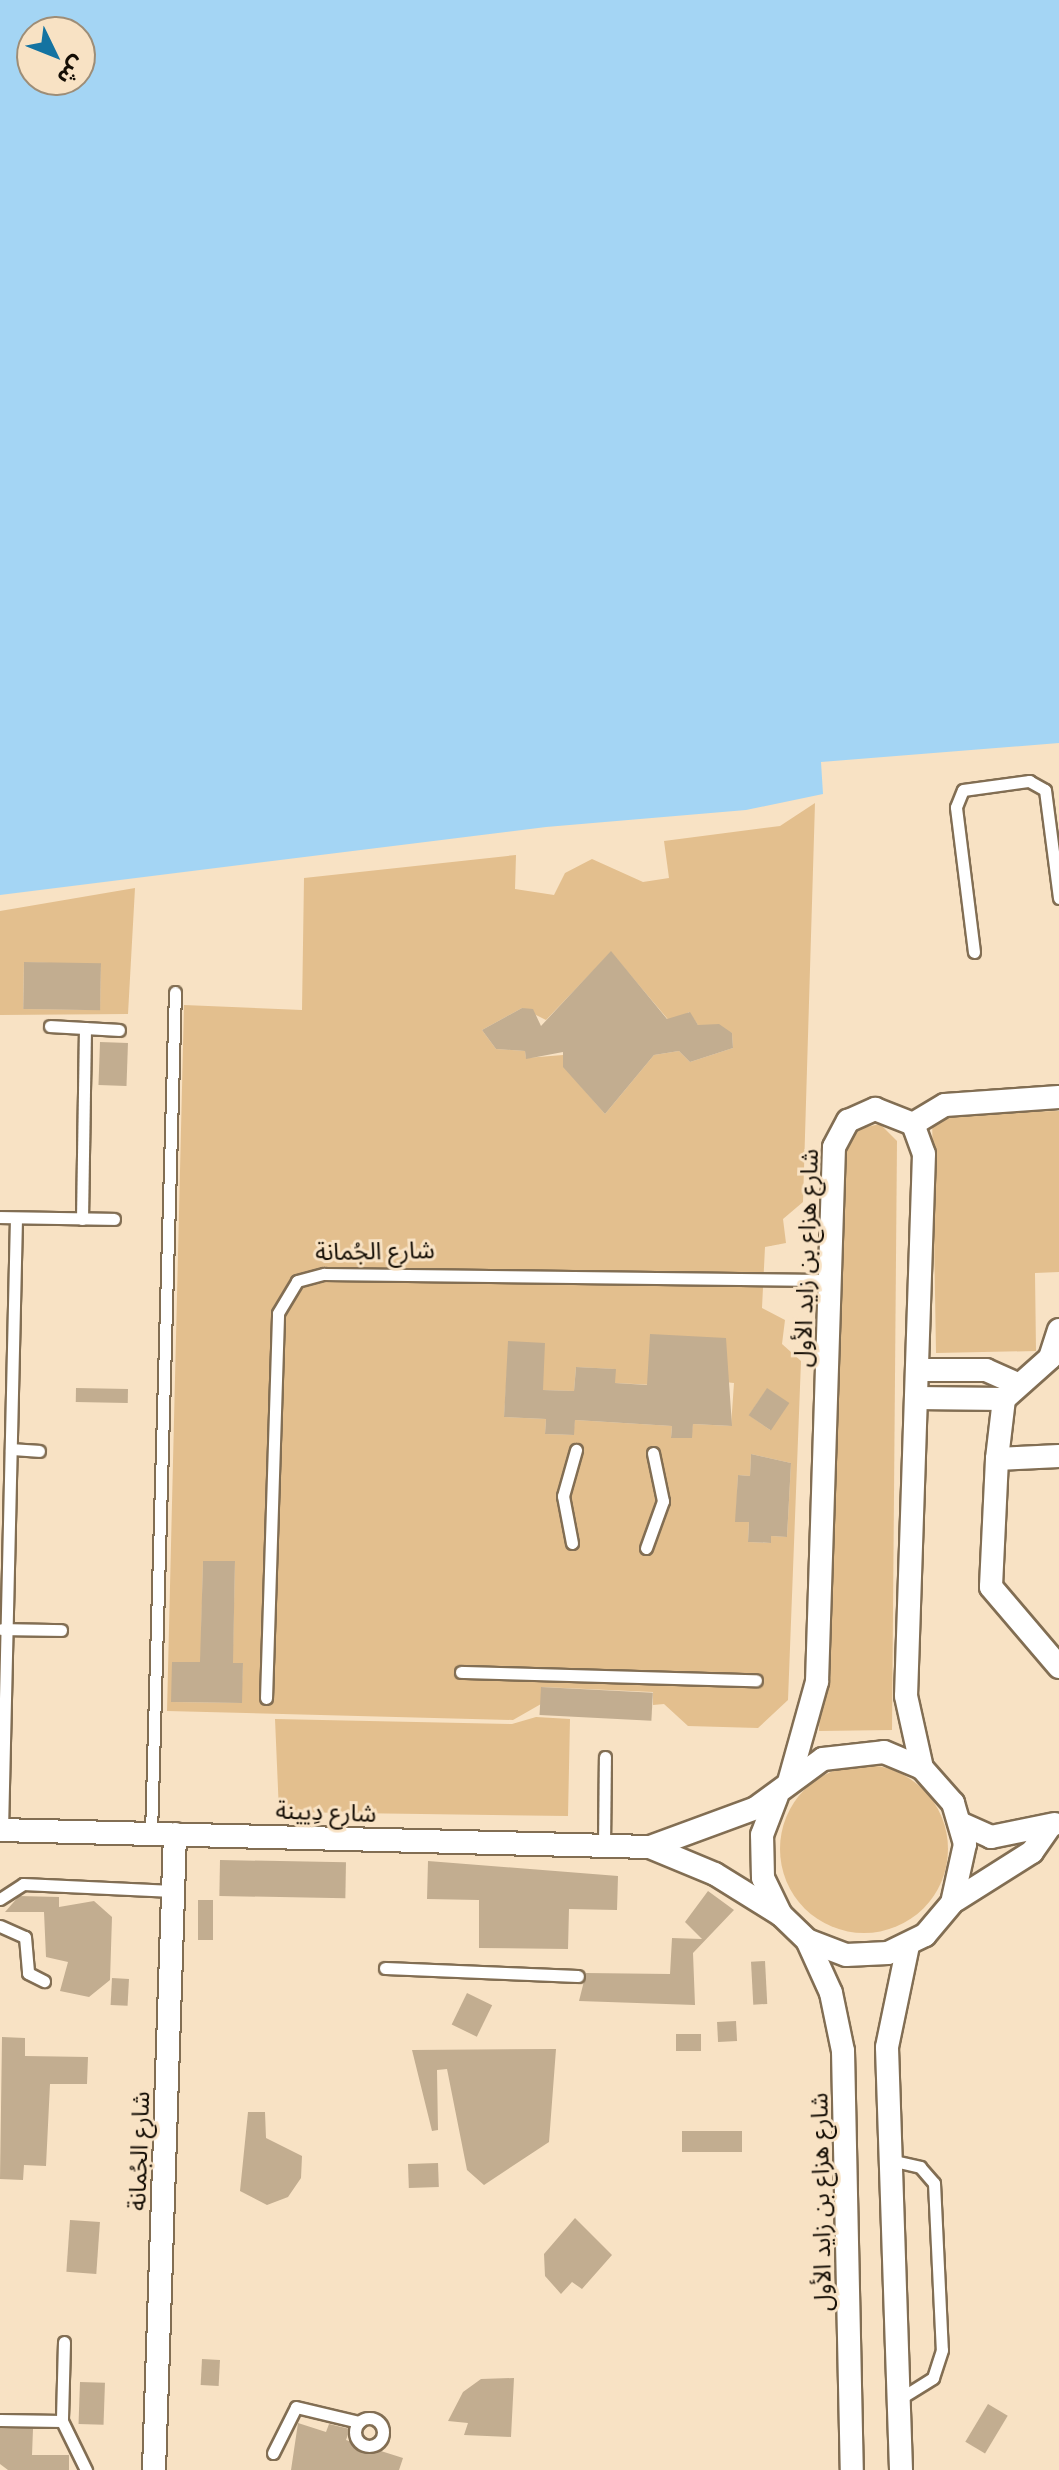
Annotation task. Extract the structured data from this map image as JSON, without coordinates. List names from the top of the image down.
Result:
{
  "streets": {
    "street": ["شارع الجُمانة", "شارع هزاع بن زايد الأول", "شارع دِيينة"]
  },
  "crossings": [
    ["شارع الجُمانة", "شارع هزاع بن زايد الأول"],
    ["شارع الجُمانة", "شارع دِيينة"],
    ["شارع هزاع بن زايد الأول", "شارع دِيينة"]
  ],
  "north": "bottom right"
}
